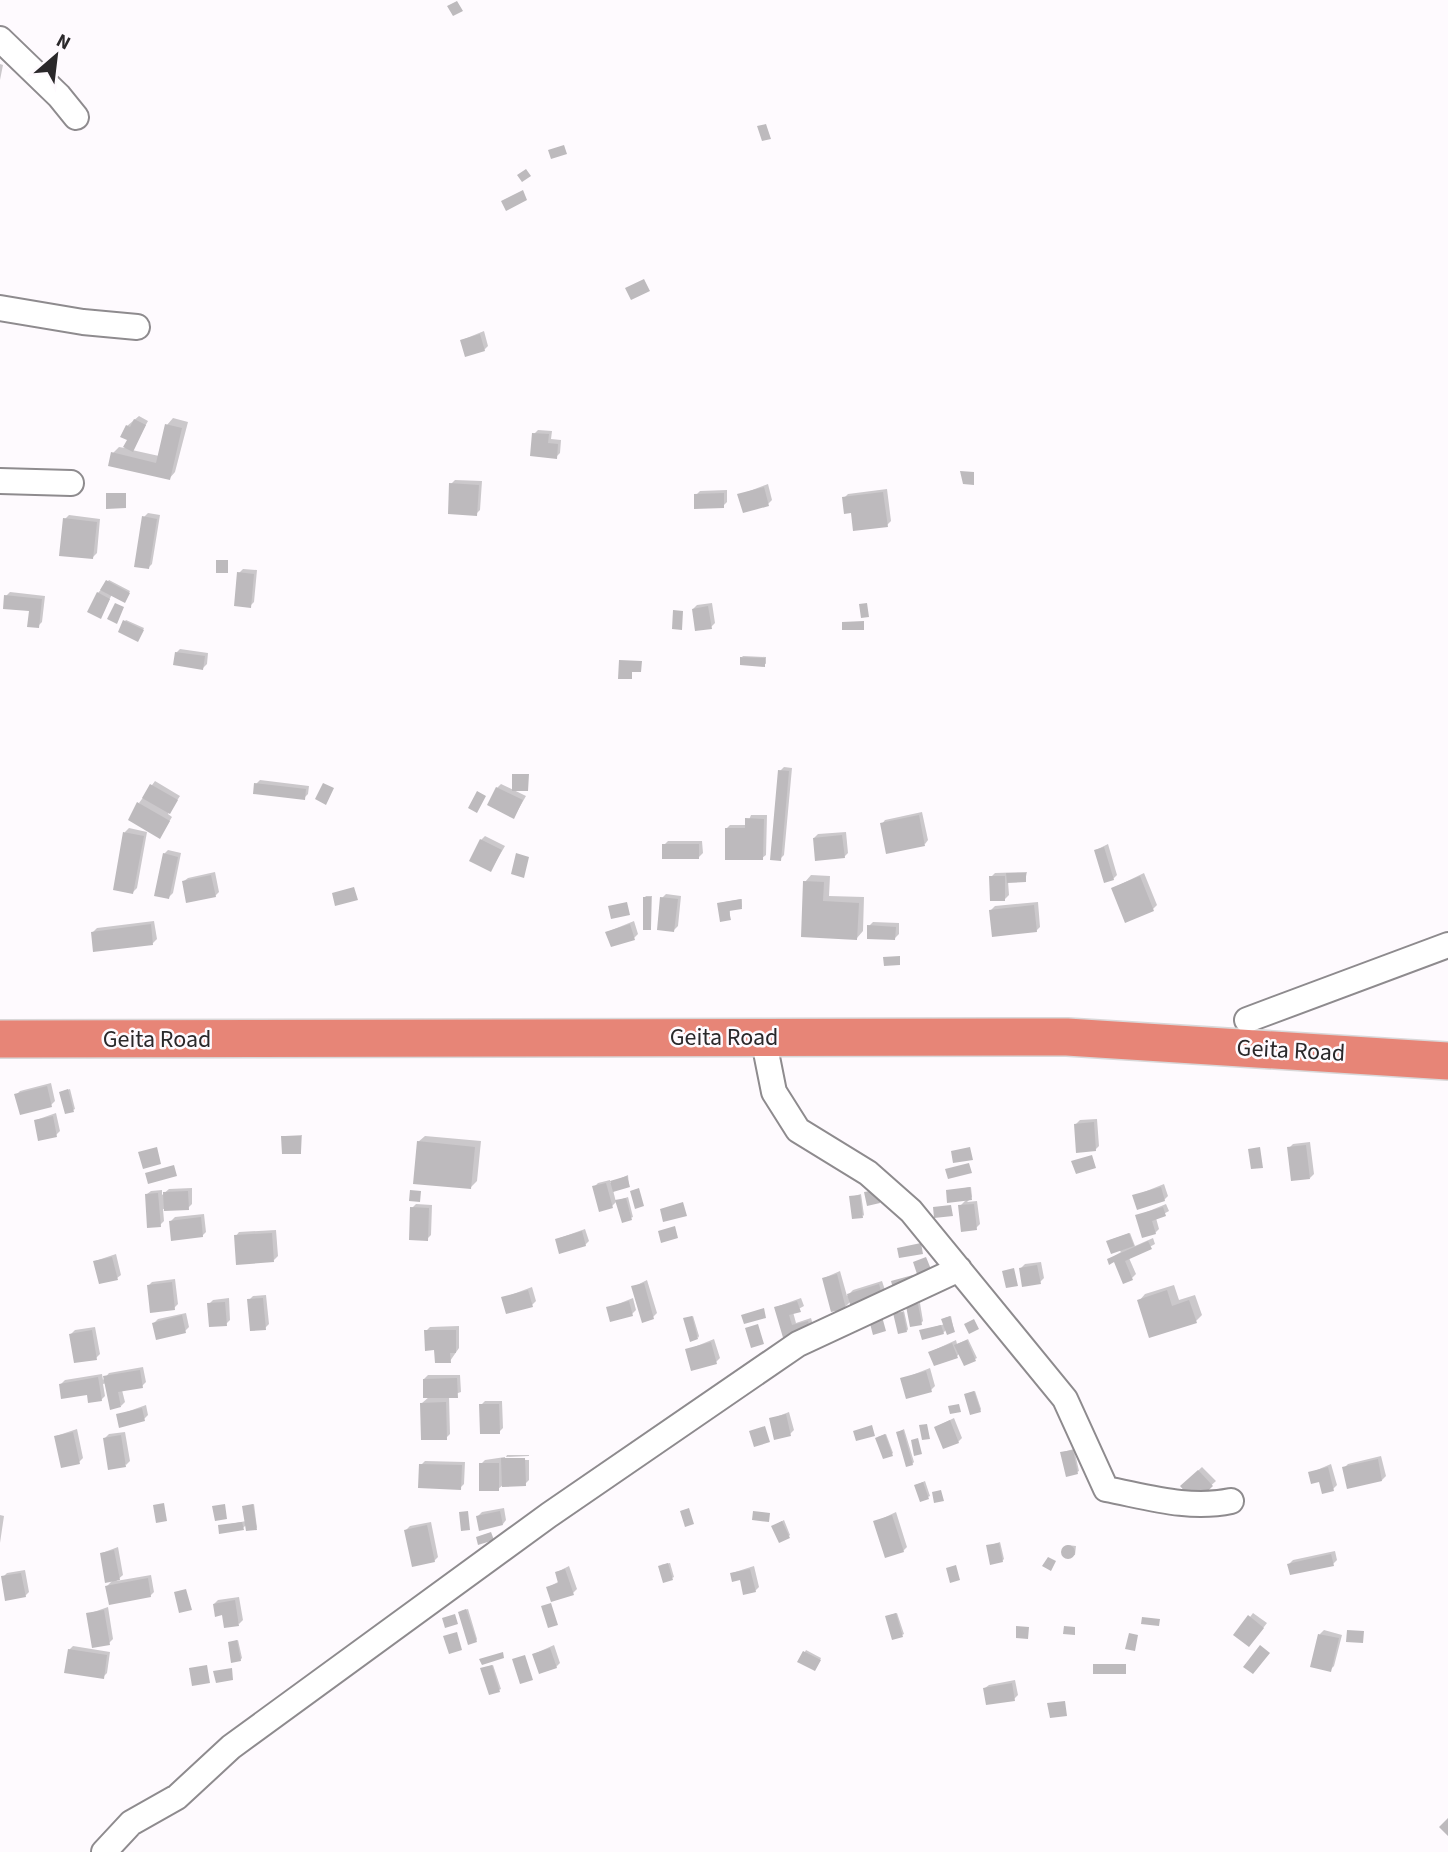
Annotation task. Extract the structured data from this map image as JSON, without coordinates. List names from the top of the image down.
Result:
{
  "streets": {
    "highway": ["Geita Road"]
  },
  "north": "top right"
}
